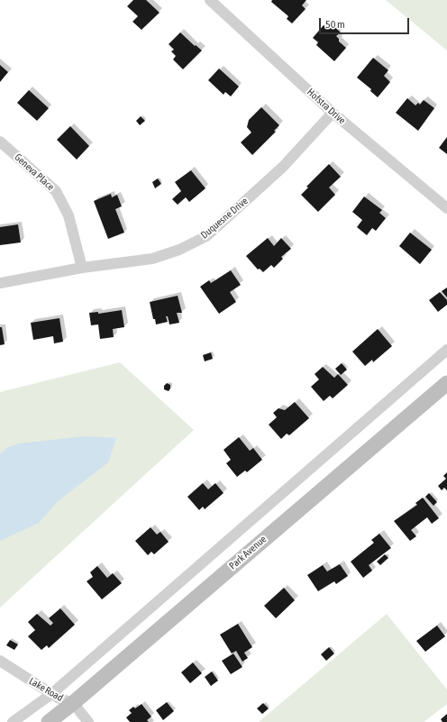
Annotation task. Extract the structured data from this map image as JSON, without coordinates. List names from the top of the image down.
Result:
{
  "streets": {
    "main road": ["Park Avenue"],
    "street": [
      "Hofstra Drive",
      "Geneva Place",
      "Duquesne Drive",
      "Lake Road"
    ]
  },
  "crossings": [
    ["Hofstra Drive", "Duquesne Drive"],
    ["Geneva Place", "Duquesne Drive"],
    ["Park Avenue", "Lake Road"]
  ],
  "scale_bar": "50 m"
}
